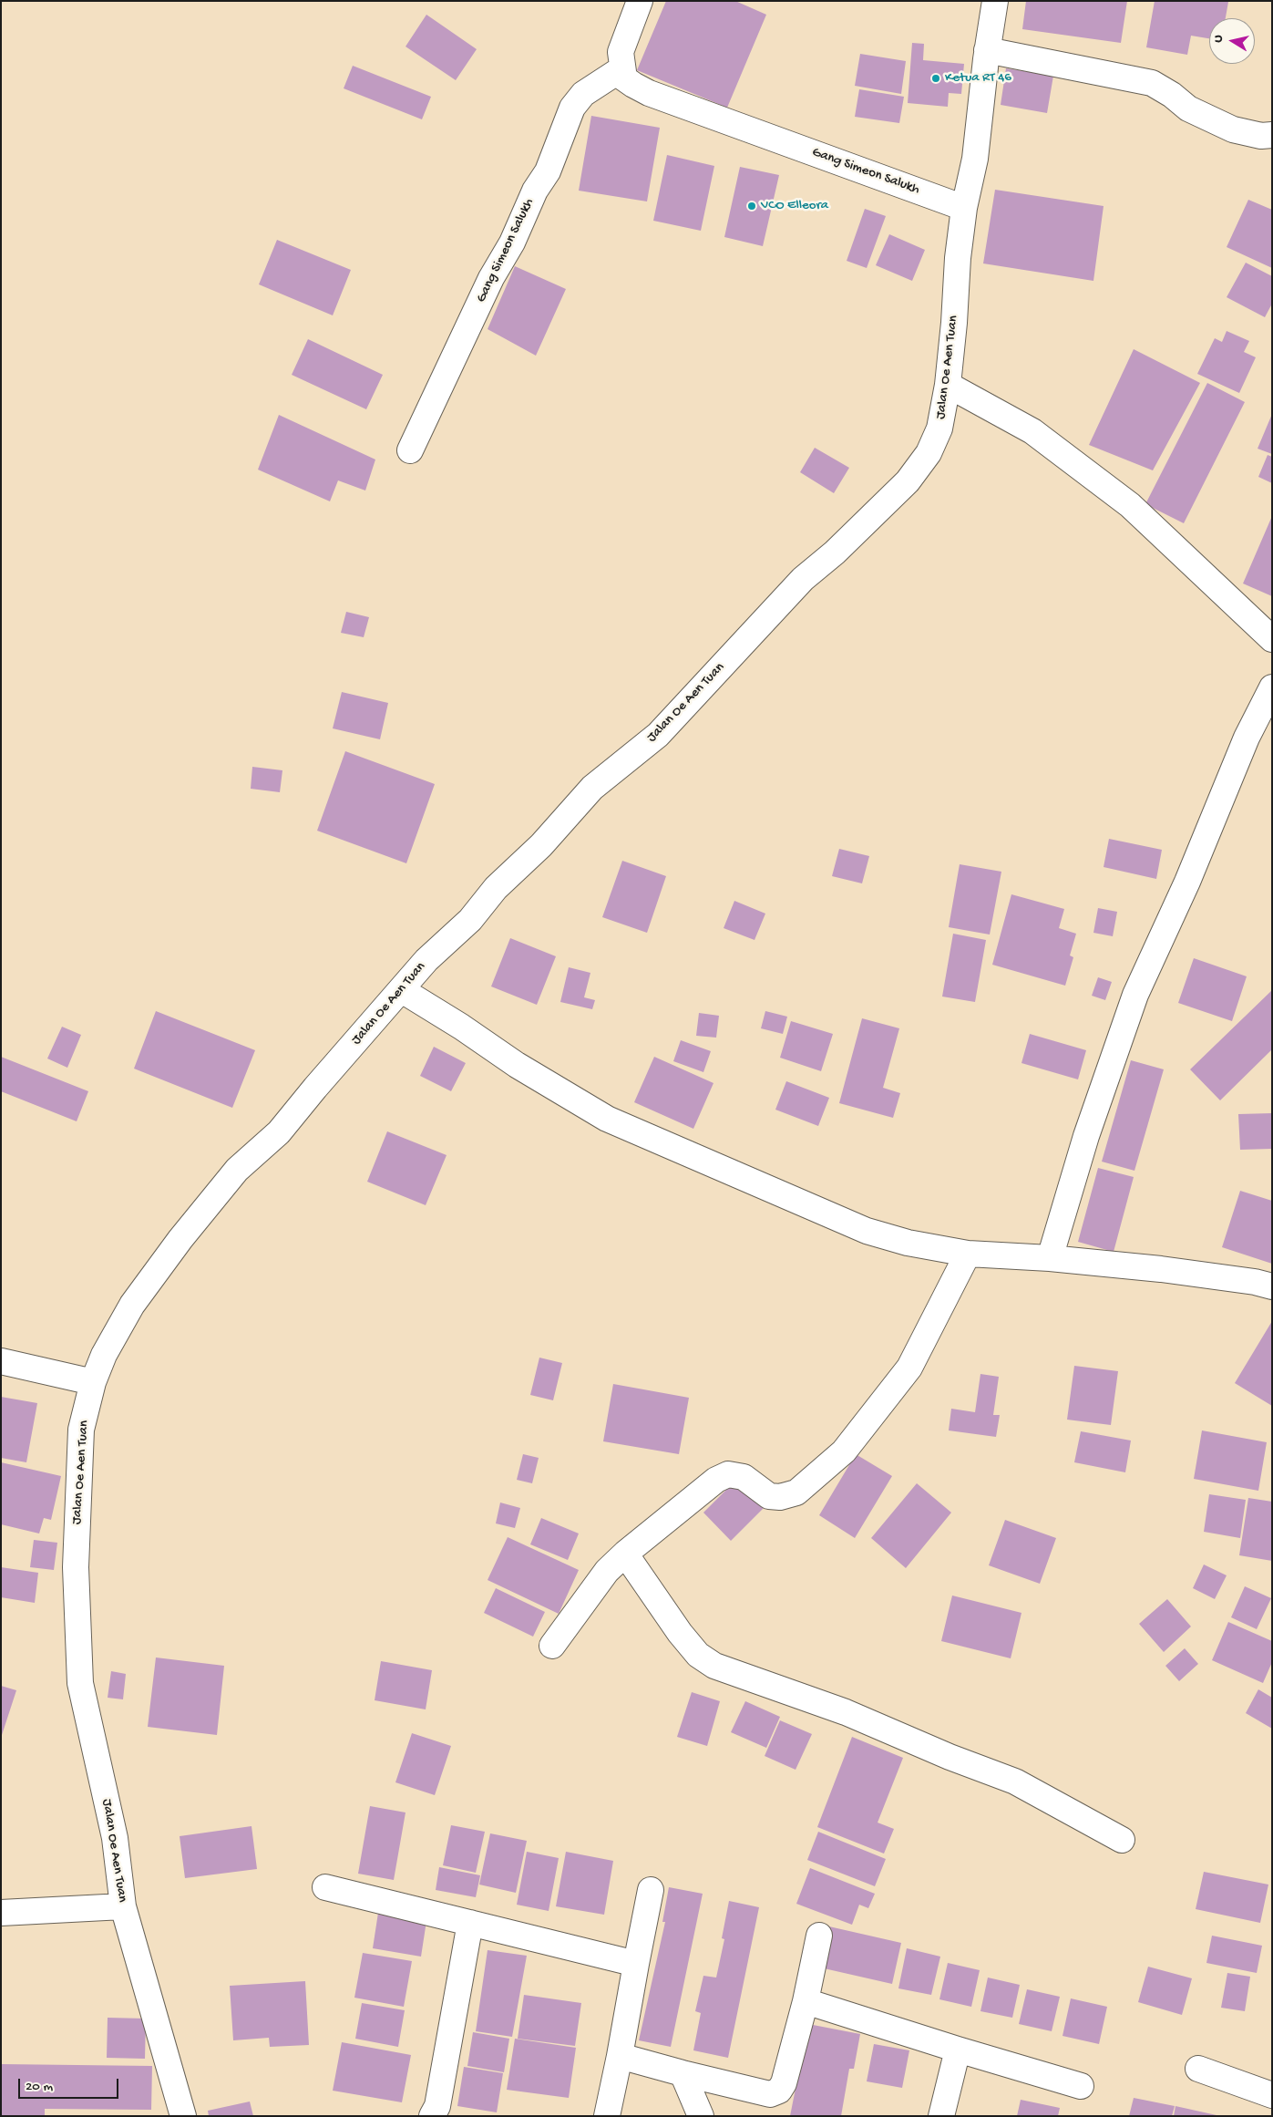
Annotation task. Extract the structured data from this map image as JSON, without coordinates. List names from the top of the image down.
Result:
{
  "streets": {
    "street": ["Gang Simeon Salukh", "Jalan Oe Aen Tuan"]
  },
  "crossings": [
    ["Gang Simeon Salukh", "Jalan Oe Aen Tuan"]
  ],
  "places": ["Ketua RT 46", "VCO Elleora"],
  "scale_bar": "20 m",
  "north": "left"
}
